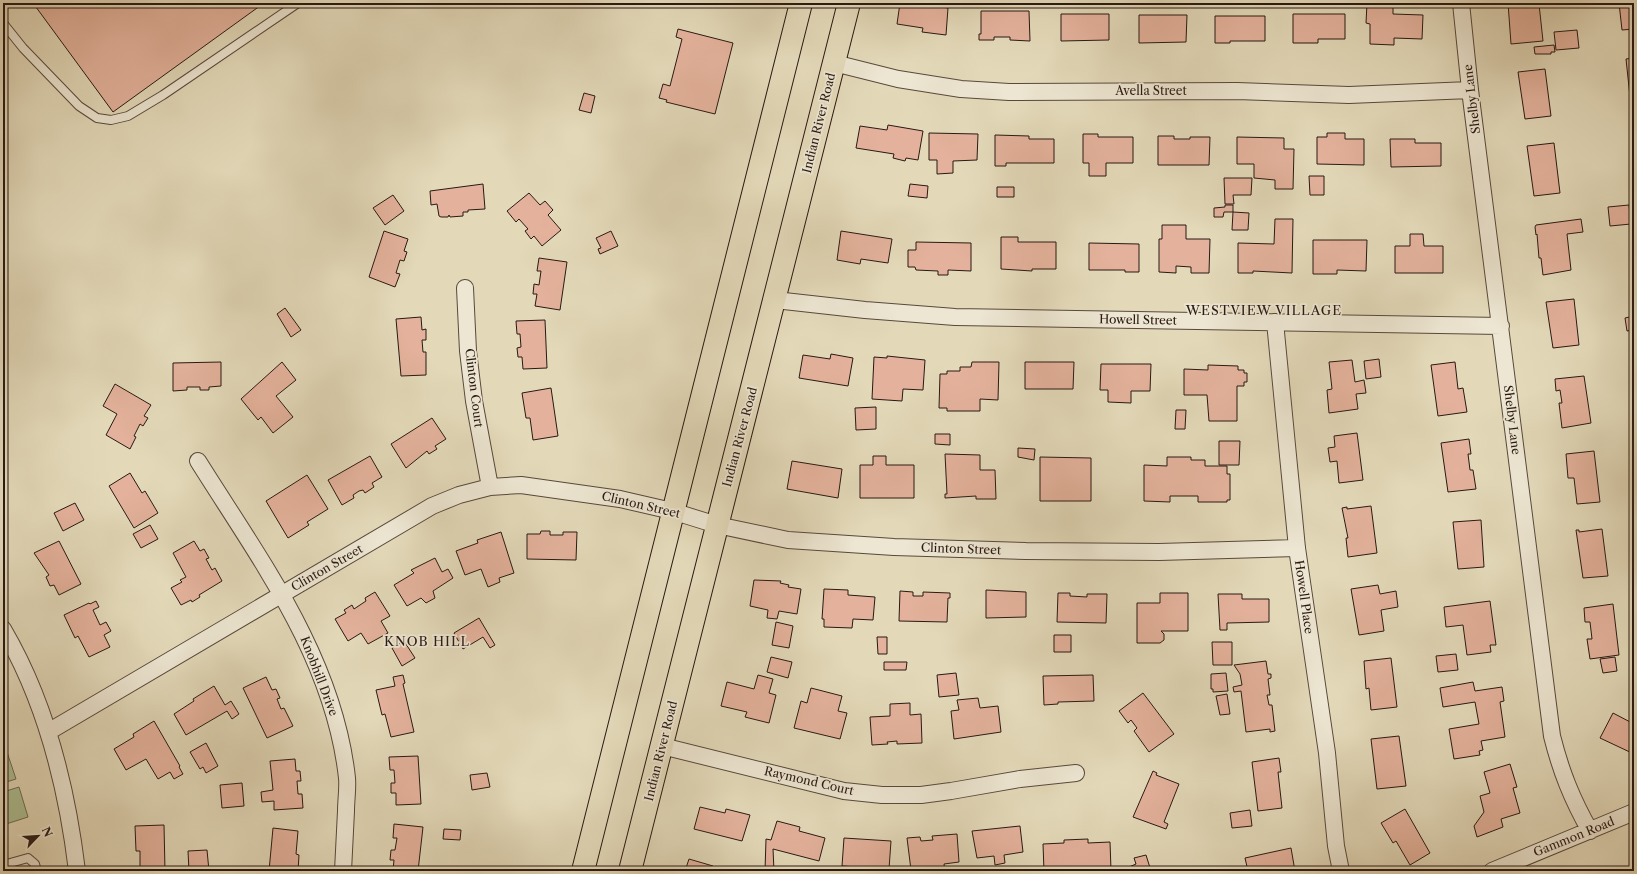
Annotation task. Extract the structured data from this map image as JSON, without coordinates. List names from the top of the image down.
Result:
{
  "streets": {
    "main road": ["Indian River Road"],
    "street": [
      "Avella Street",
      "Shelby Lane",
      "Howell Street",
      "Clinton Court",
      "Clinton Street",
      "Howell Place",
      "Knobhill Drive",
      "Raymond Court",
      "Gammon Road"
    ]
  },
  "crossings": [
    ["Avella Street", "Shelby Lane"],
    ["Avella Street", "Indian River Road"],
    ["Shelby Lane", "Howell Street"],
    ["Shelby Lane", "Gammon Road"],
    ["Indian River Road", "Howell Street"],
    ["Indian River Road", "Clinton Street"],
    ["Indian River Road", "Raymond Court"],
    ["Howell Street", "Howell Place"],
    ["Clinton Court", "Clinton Street"],
    ["Clinton Street", "Howell Place"],
    ["Clinton Street", "Knobhill Drive"]
  ],
  "districts": ["WESTVIEW VILLAGE", "KNOB HILL"],
  "north": "top right"
}
